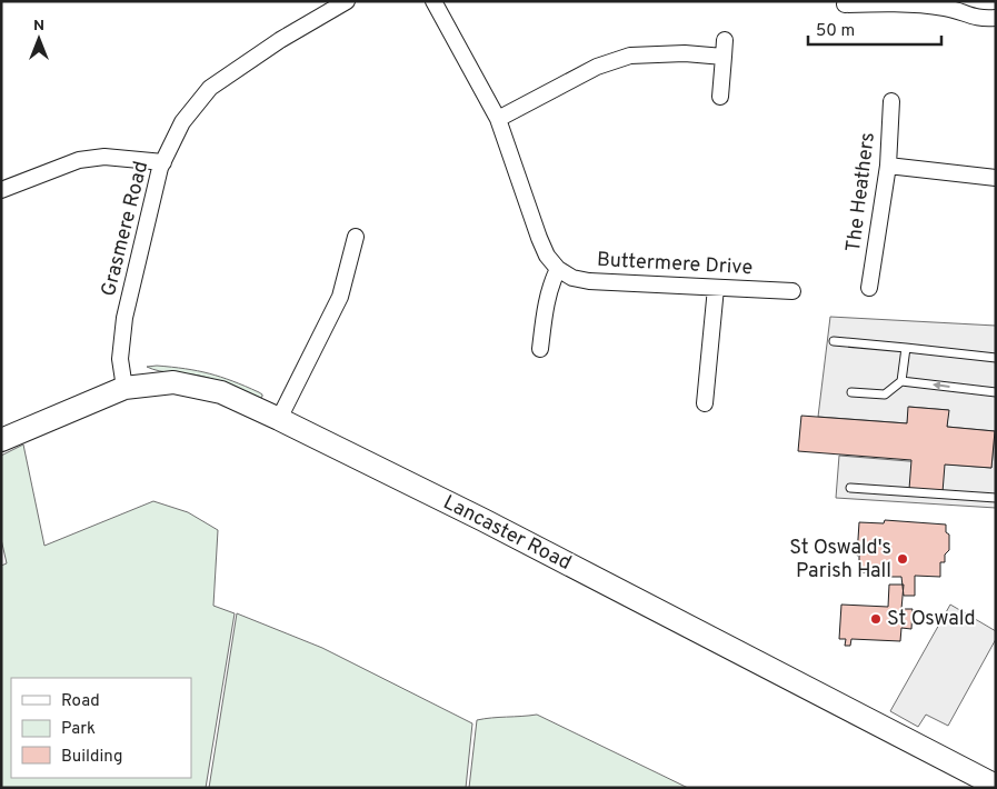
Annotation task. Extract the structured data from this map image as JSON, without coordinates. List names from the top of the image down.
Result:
{
  "streets": {
    "main road": ["Lancaster Road"],
    "street": ["The Heathers", "Grasmere Road", "Buttermere Drive"]
  },
  "crossings": [
    ["Grasmere Road", "Lancaster Road"]
  ],
  "places": ["St Oswald's Parish Hall", "St Oswald"],
  "legend": ["Road", "Park", "Building"],
  "scale_bar": "50 m",
  "north": "top"
}
